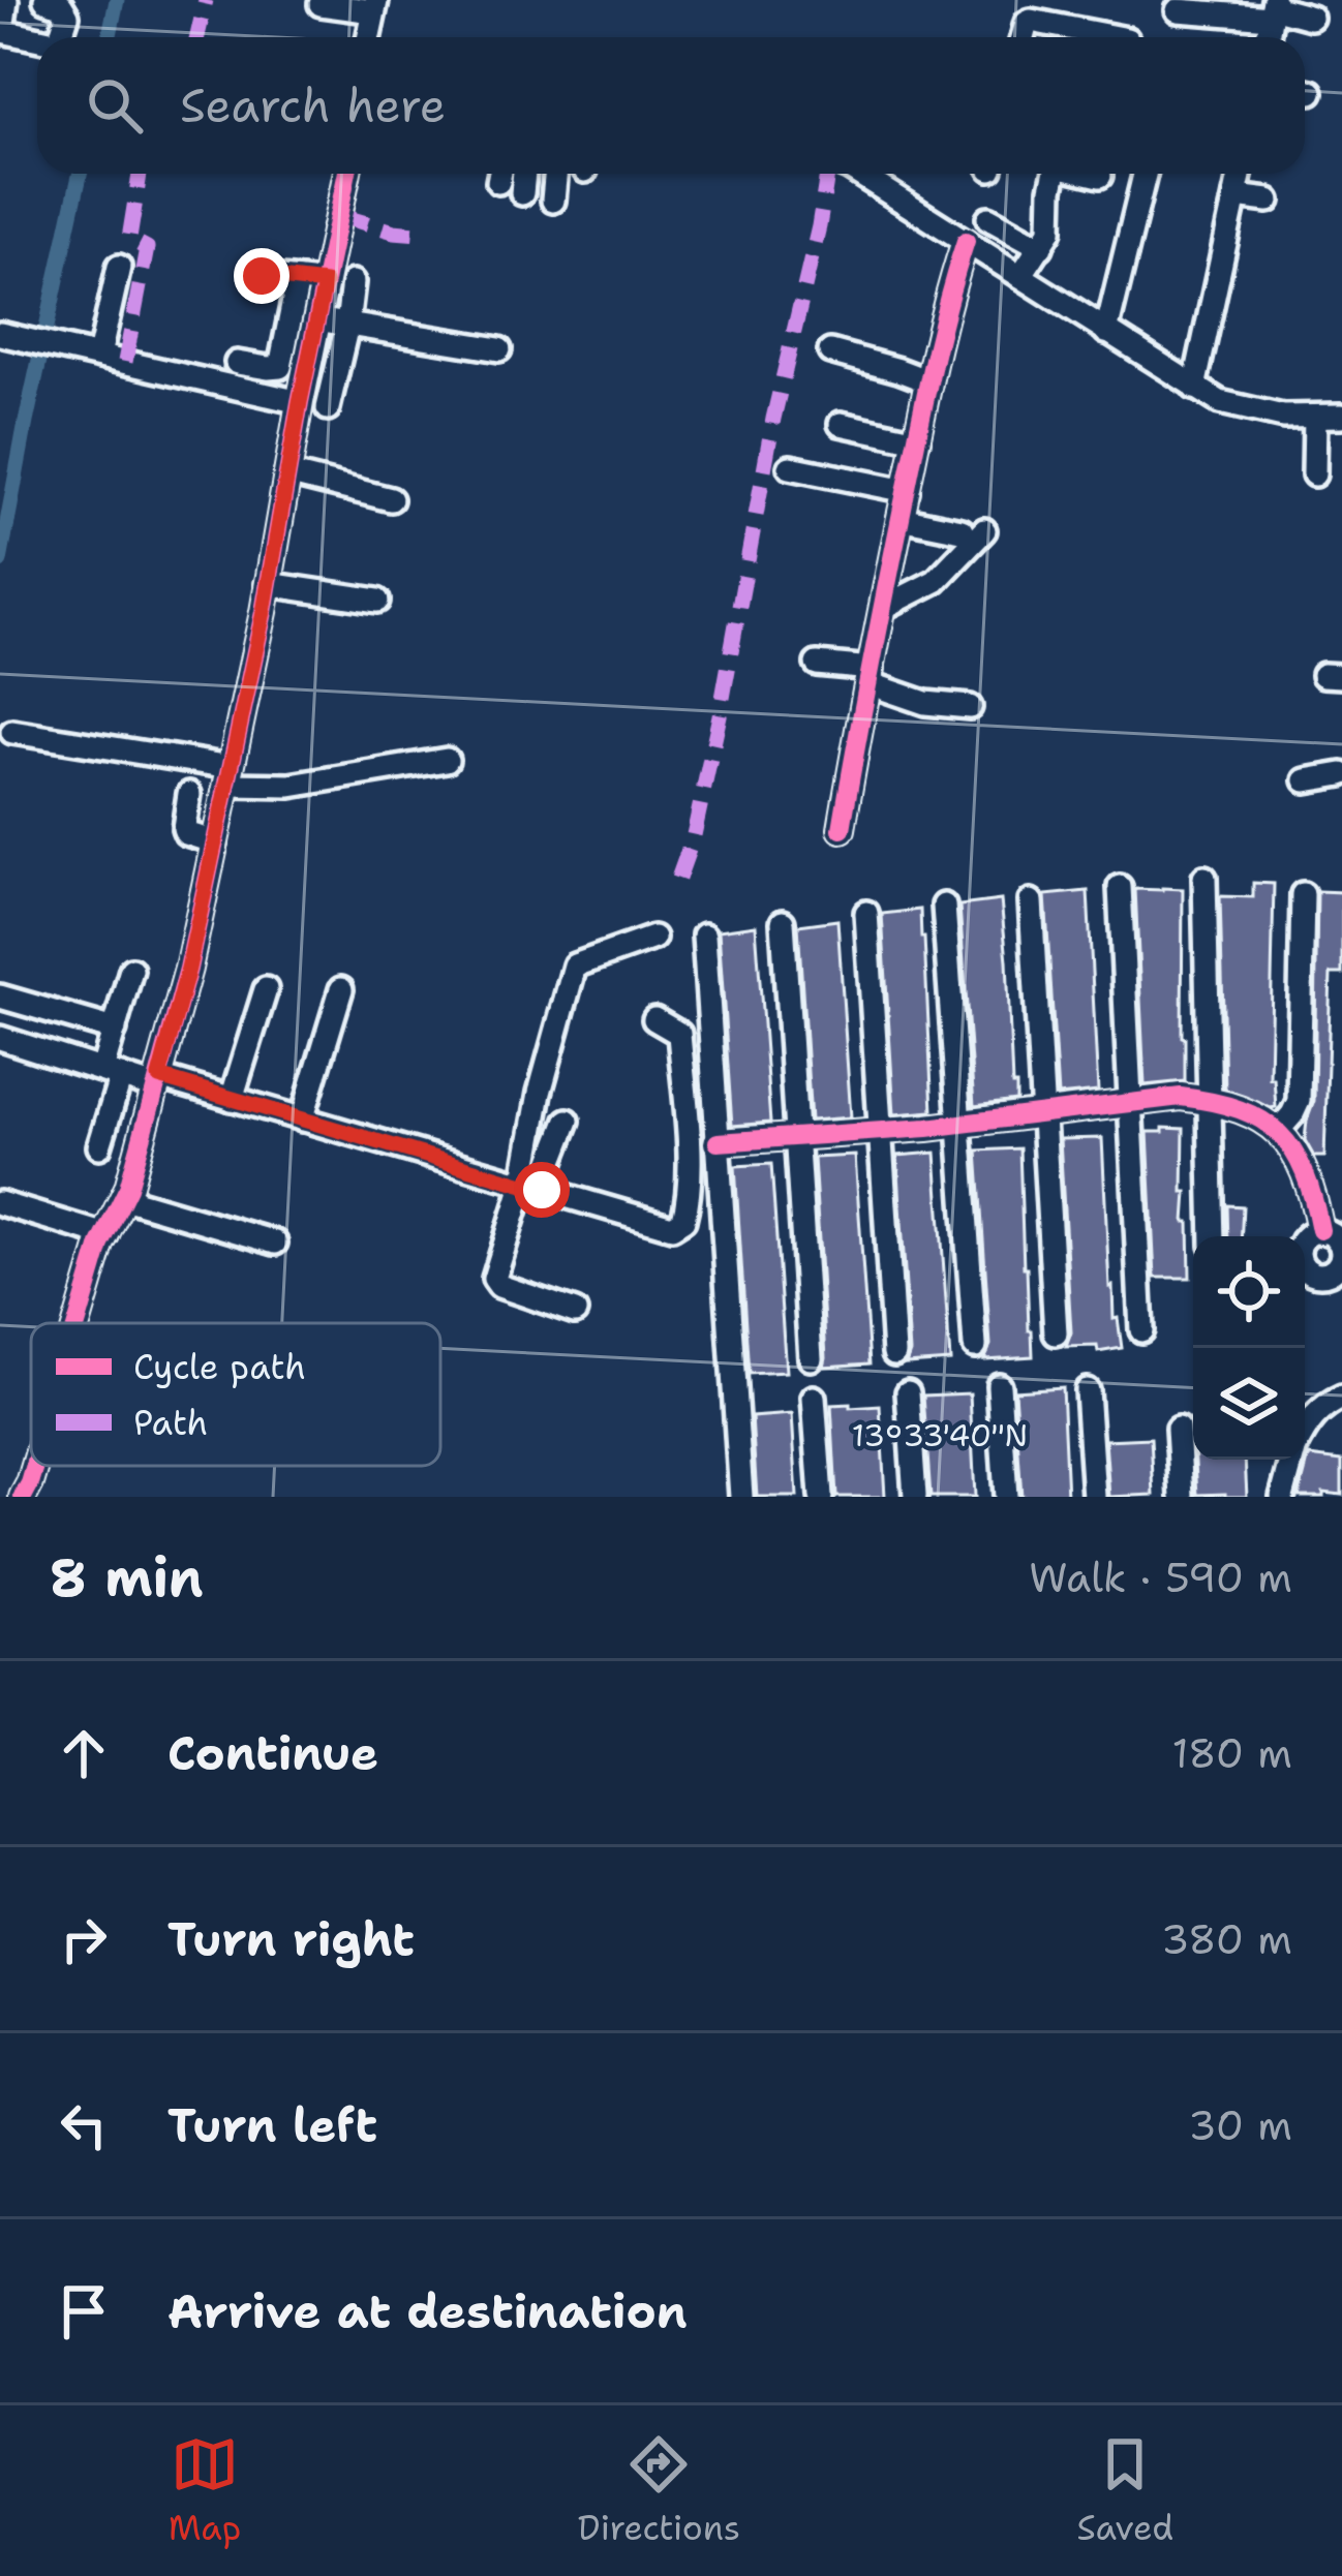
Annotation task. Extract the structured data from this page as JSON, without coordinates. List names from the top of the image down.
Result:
{
  "legend": ["Cycle path", "Path"],
  "page": {
    "search": "Search here",
    "heading": ["8 min", "Walk · 590 m"],
    "list": [
      ["Continue", "180 m"],
      ["Turn right", "380 m"],
      ["Turn left", "30 m"],
      "Arrive at destination"
    ],
    "nav": ["Map", "Directions", "Saved"]
  },
  "coordinates": ["13°33'40\"N"]
}
